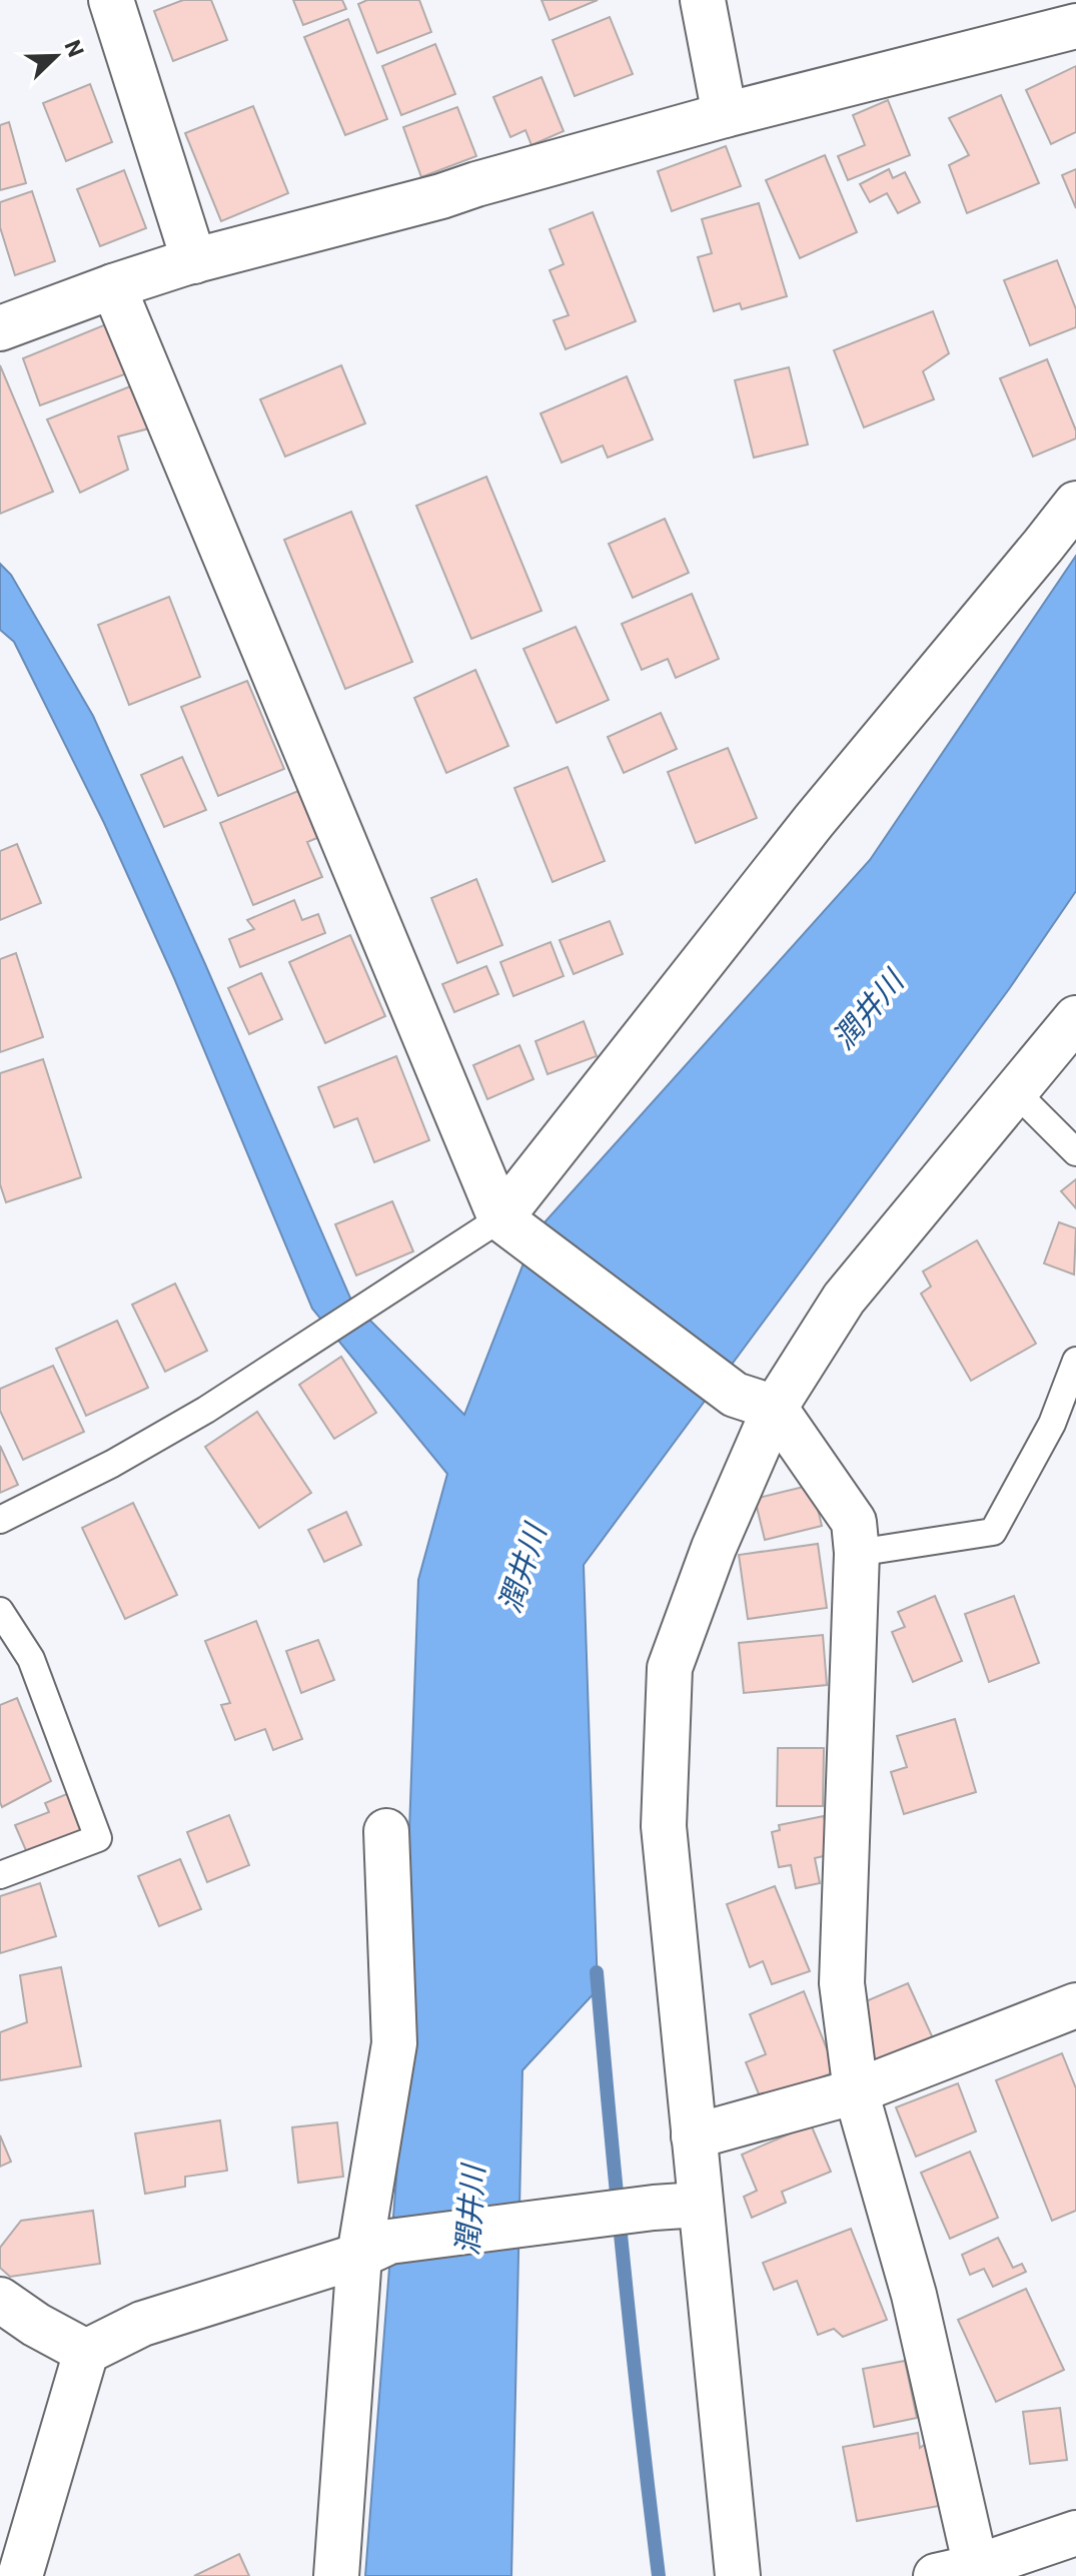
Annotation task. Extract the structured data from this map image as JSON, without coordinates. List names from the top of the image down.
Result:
{
  "water": ["潤井川"],
  "north": "top right"
}
